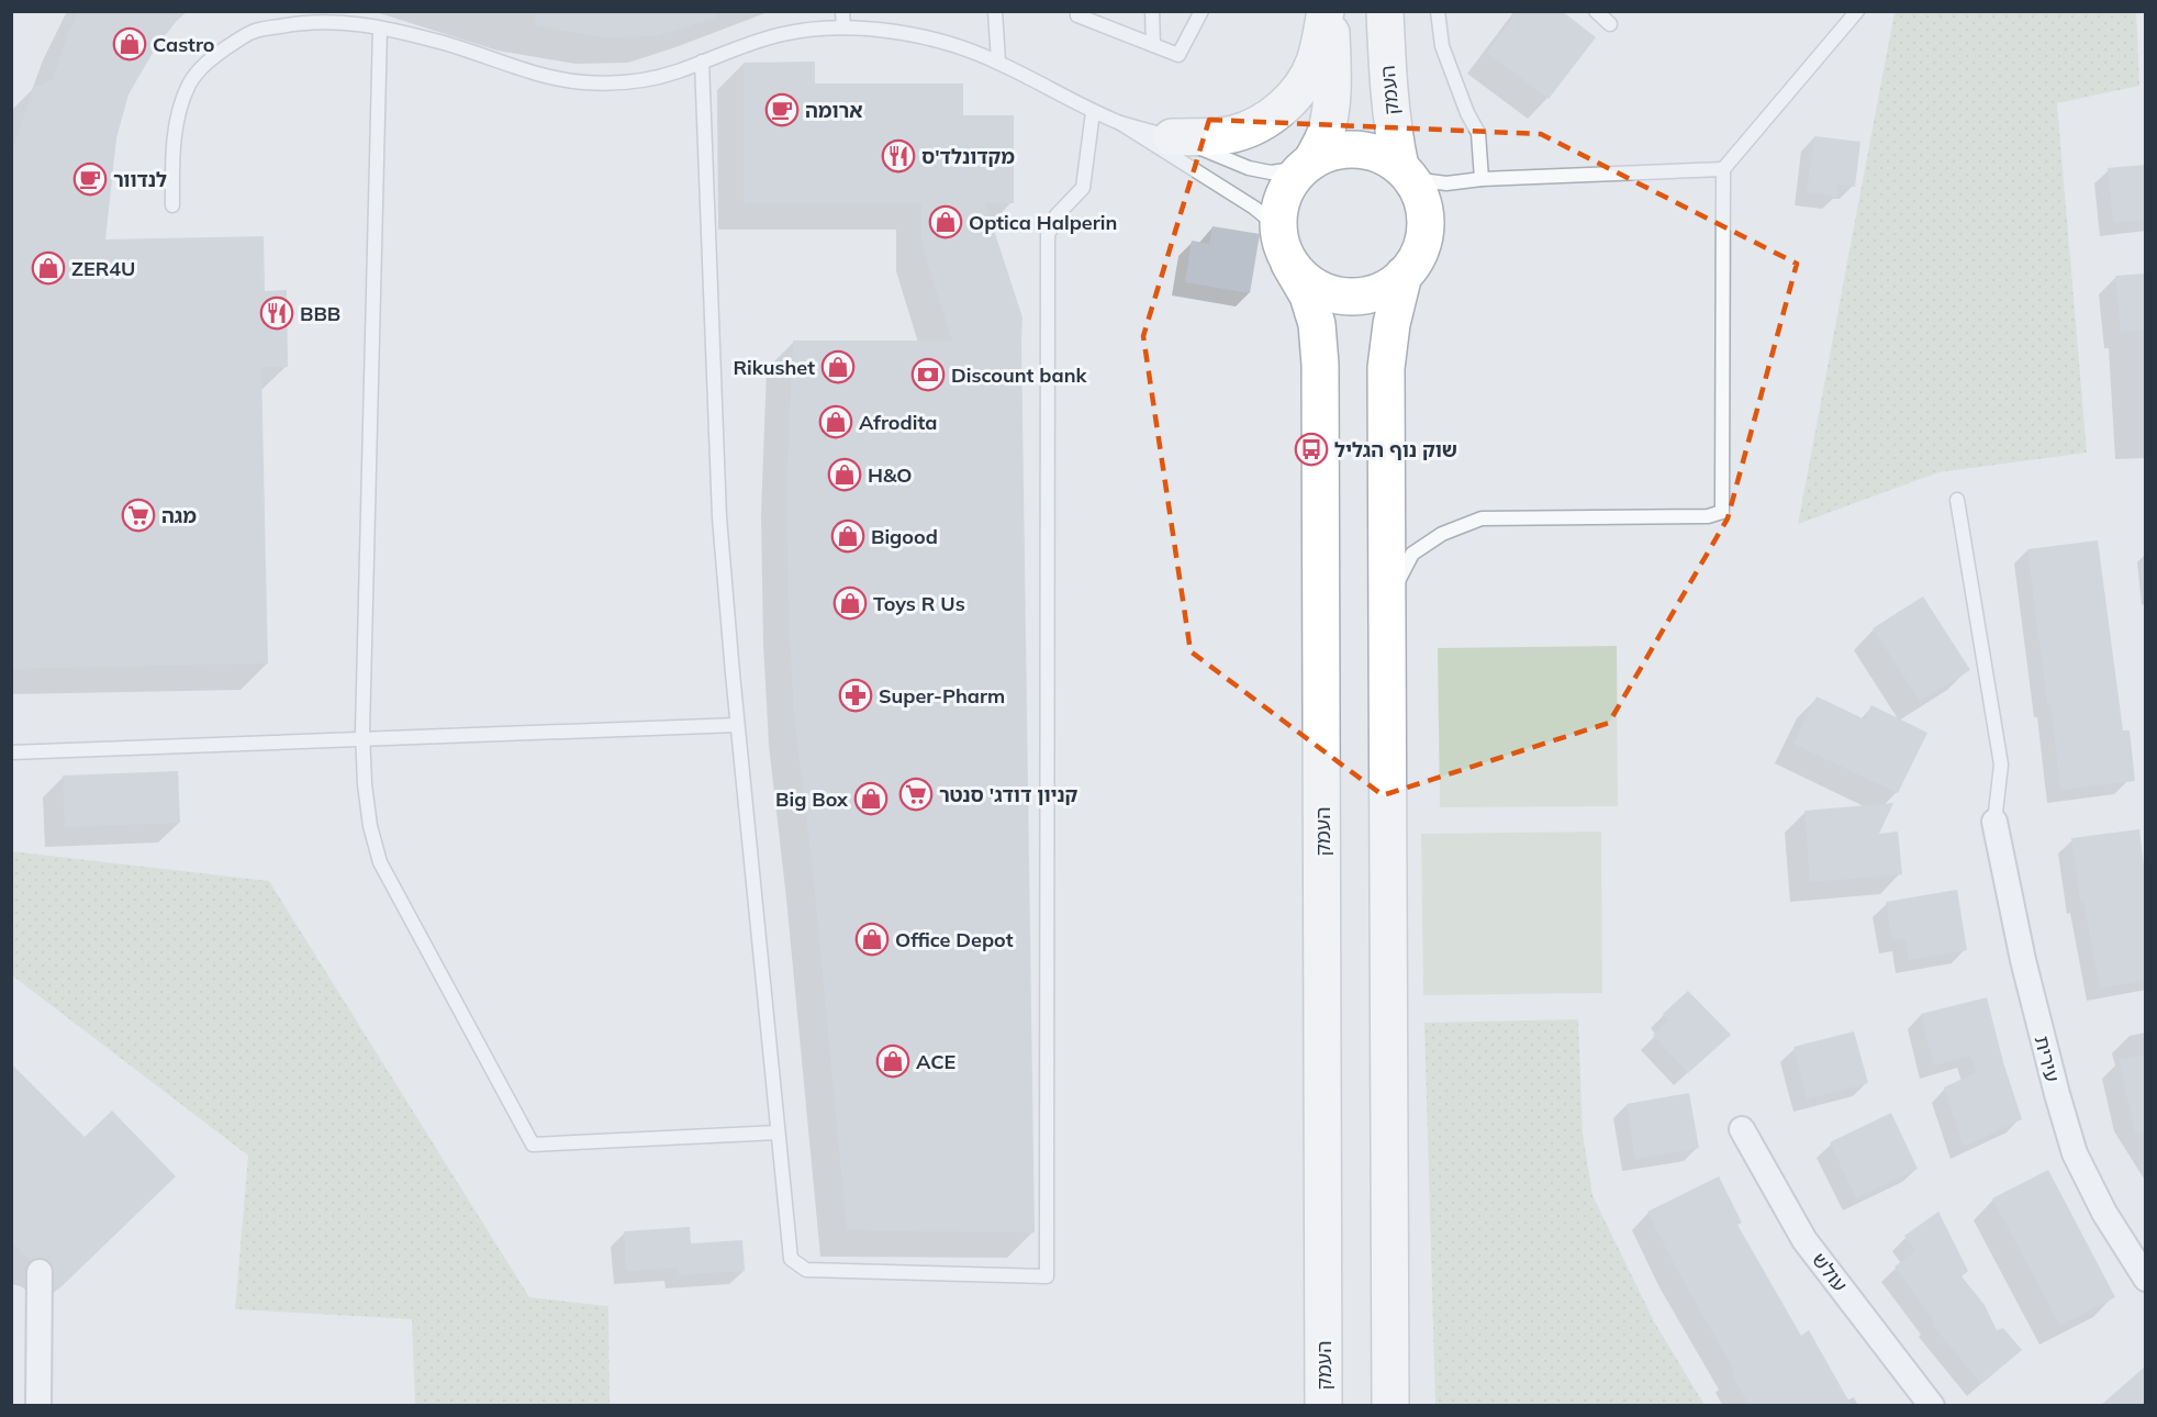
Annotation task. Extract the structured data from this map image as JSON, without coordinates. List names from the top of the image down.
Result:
{
  "streets": {
    "main road": ["העמק"],
    "street": ["עירית", "עולש"]
  },
  "places": {
    "shop": [
      "Castro",
      "Optica Halperin",
      "ZER4U",
      "Rikushet",
      "Afrodita",
      "H&O",
      "Bigood",
      "Toys R Us",
      "Big Box",
      "Office Depot",
      "ACE"
    ],
    "cafe": ["ארומה", "לנדוור"],
    "restaurant": ["מקדונלד'ס", "BBB"],
    "bank": ["Discount bank"],
    "bus stop": ["שוק נוף הגליל"],
    "supermarket": ["מגה", "קניון דודג' סנטר"],
    "pharmacy": ["Super-Pharm"]
  }
}
